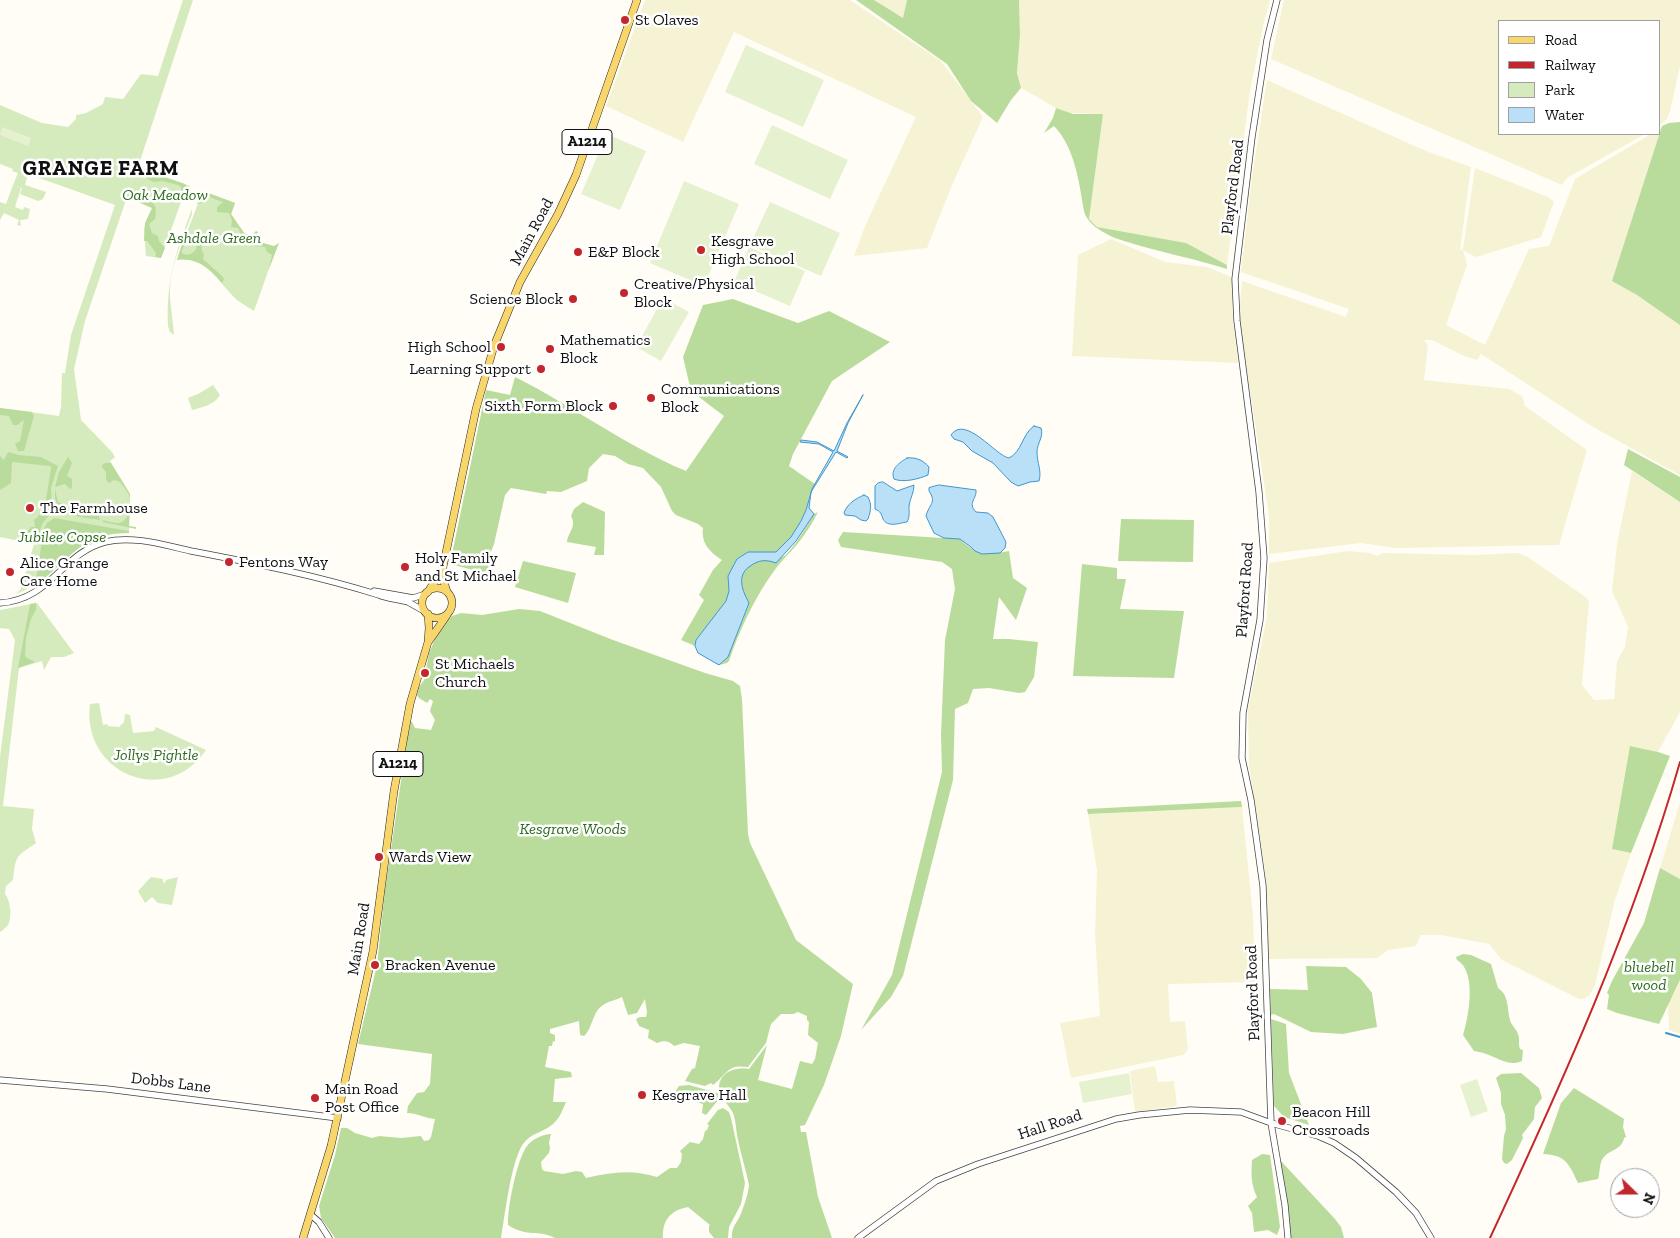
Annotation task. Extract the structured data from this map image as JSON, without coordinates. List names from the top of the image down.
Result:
{
  "streets": {
    "main road": ["A1214", "Main Road"],
    "street": ["Playford Road", "Dobbs Lane", "Hall Road"]
  },
  "crossings": [
    ["Playford Road", "Hall Road"],
    ["Main Road", "Dobbs Lane"]
  ],
  "districts": ["GRANGE FARM"],
  "parks": [
    "Oak Meadow",
    "Ashdale Green",
    "Jubilee Copse",
    "Jollys Pightle",
    "Kesgrave Woods",
    "bluebell wood"
  ],
  "places": [
    "St Olaves",
    "Kesgrave High School",
    "E&P Block",
    "Creative/Physical Block",
    "Science Block",
    "High School",
    "Mathematics Block",
    "Learning Support",
    "Communications Block",
    "Sixth Form Block",
    "The Farmhouse",
    "Fentons Way",
    "Holy Family and St Michael",
    "Alice Grange Care Home",
    "St Michaels Church",
    "Wards View",
    "Bracken Avenue",
    "Kesgrave Hall",
    "Main Road Post Office",
    "Beacon Hill Crossroads"
  ],
  "legend": [
    "Road",
    "Railway",
    "Park",
    "Water"
  ],
  "north": "right"
}
